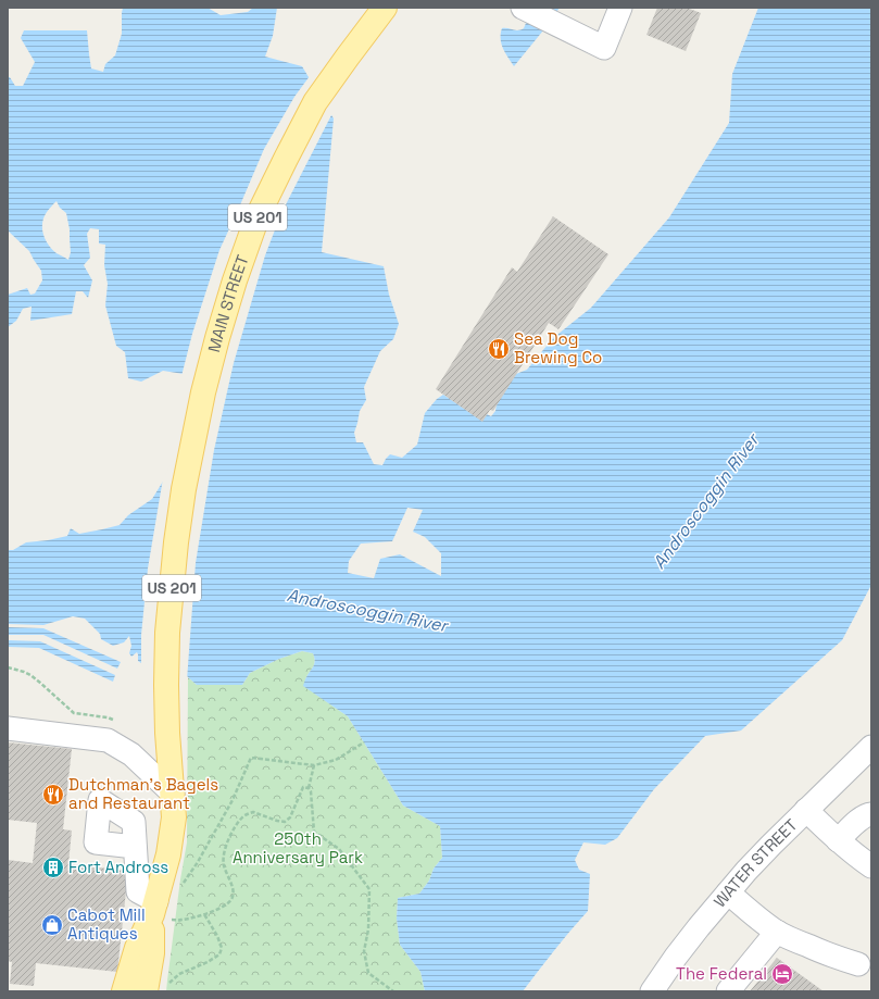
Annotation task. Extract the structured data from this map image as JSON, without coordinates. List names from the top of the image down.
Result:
{
  "streets": {
    "main road": ["US 201", "MAIN STREET"],
    "street": ["WATER STREET"]
  },
  "crossings": [
    ["US 201", "MAIN STREET"]
  ],
  "water": ["Androscoggin River"],
  "parks": ["250th Anniversary Park"],
  "places": {
    "restaurant": ["Sea Dog Brewing Co", "Dutchman’s Bagels and Restaurant"],
    "building": ["Fort Andross"],
    "shop": ["Cabot Mill Antiques"],
    "hotel": ["The Federal"]
  }
}
